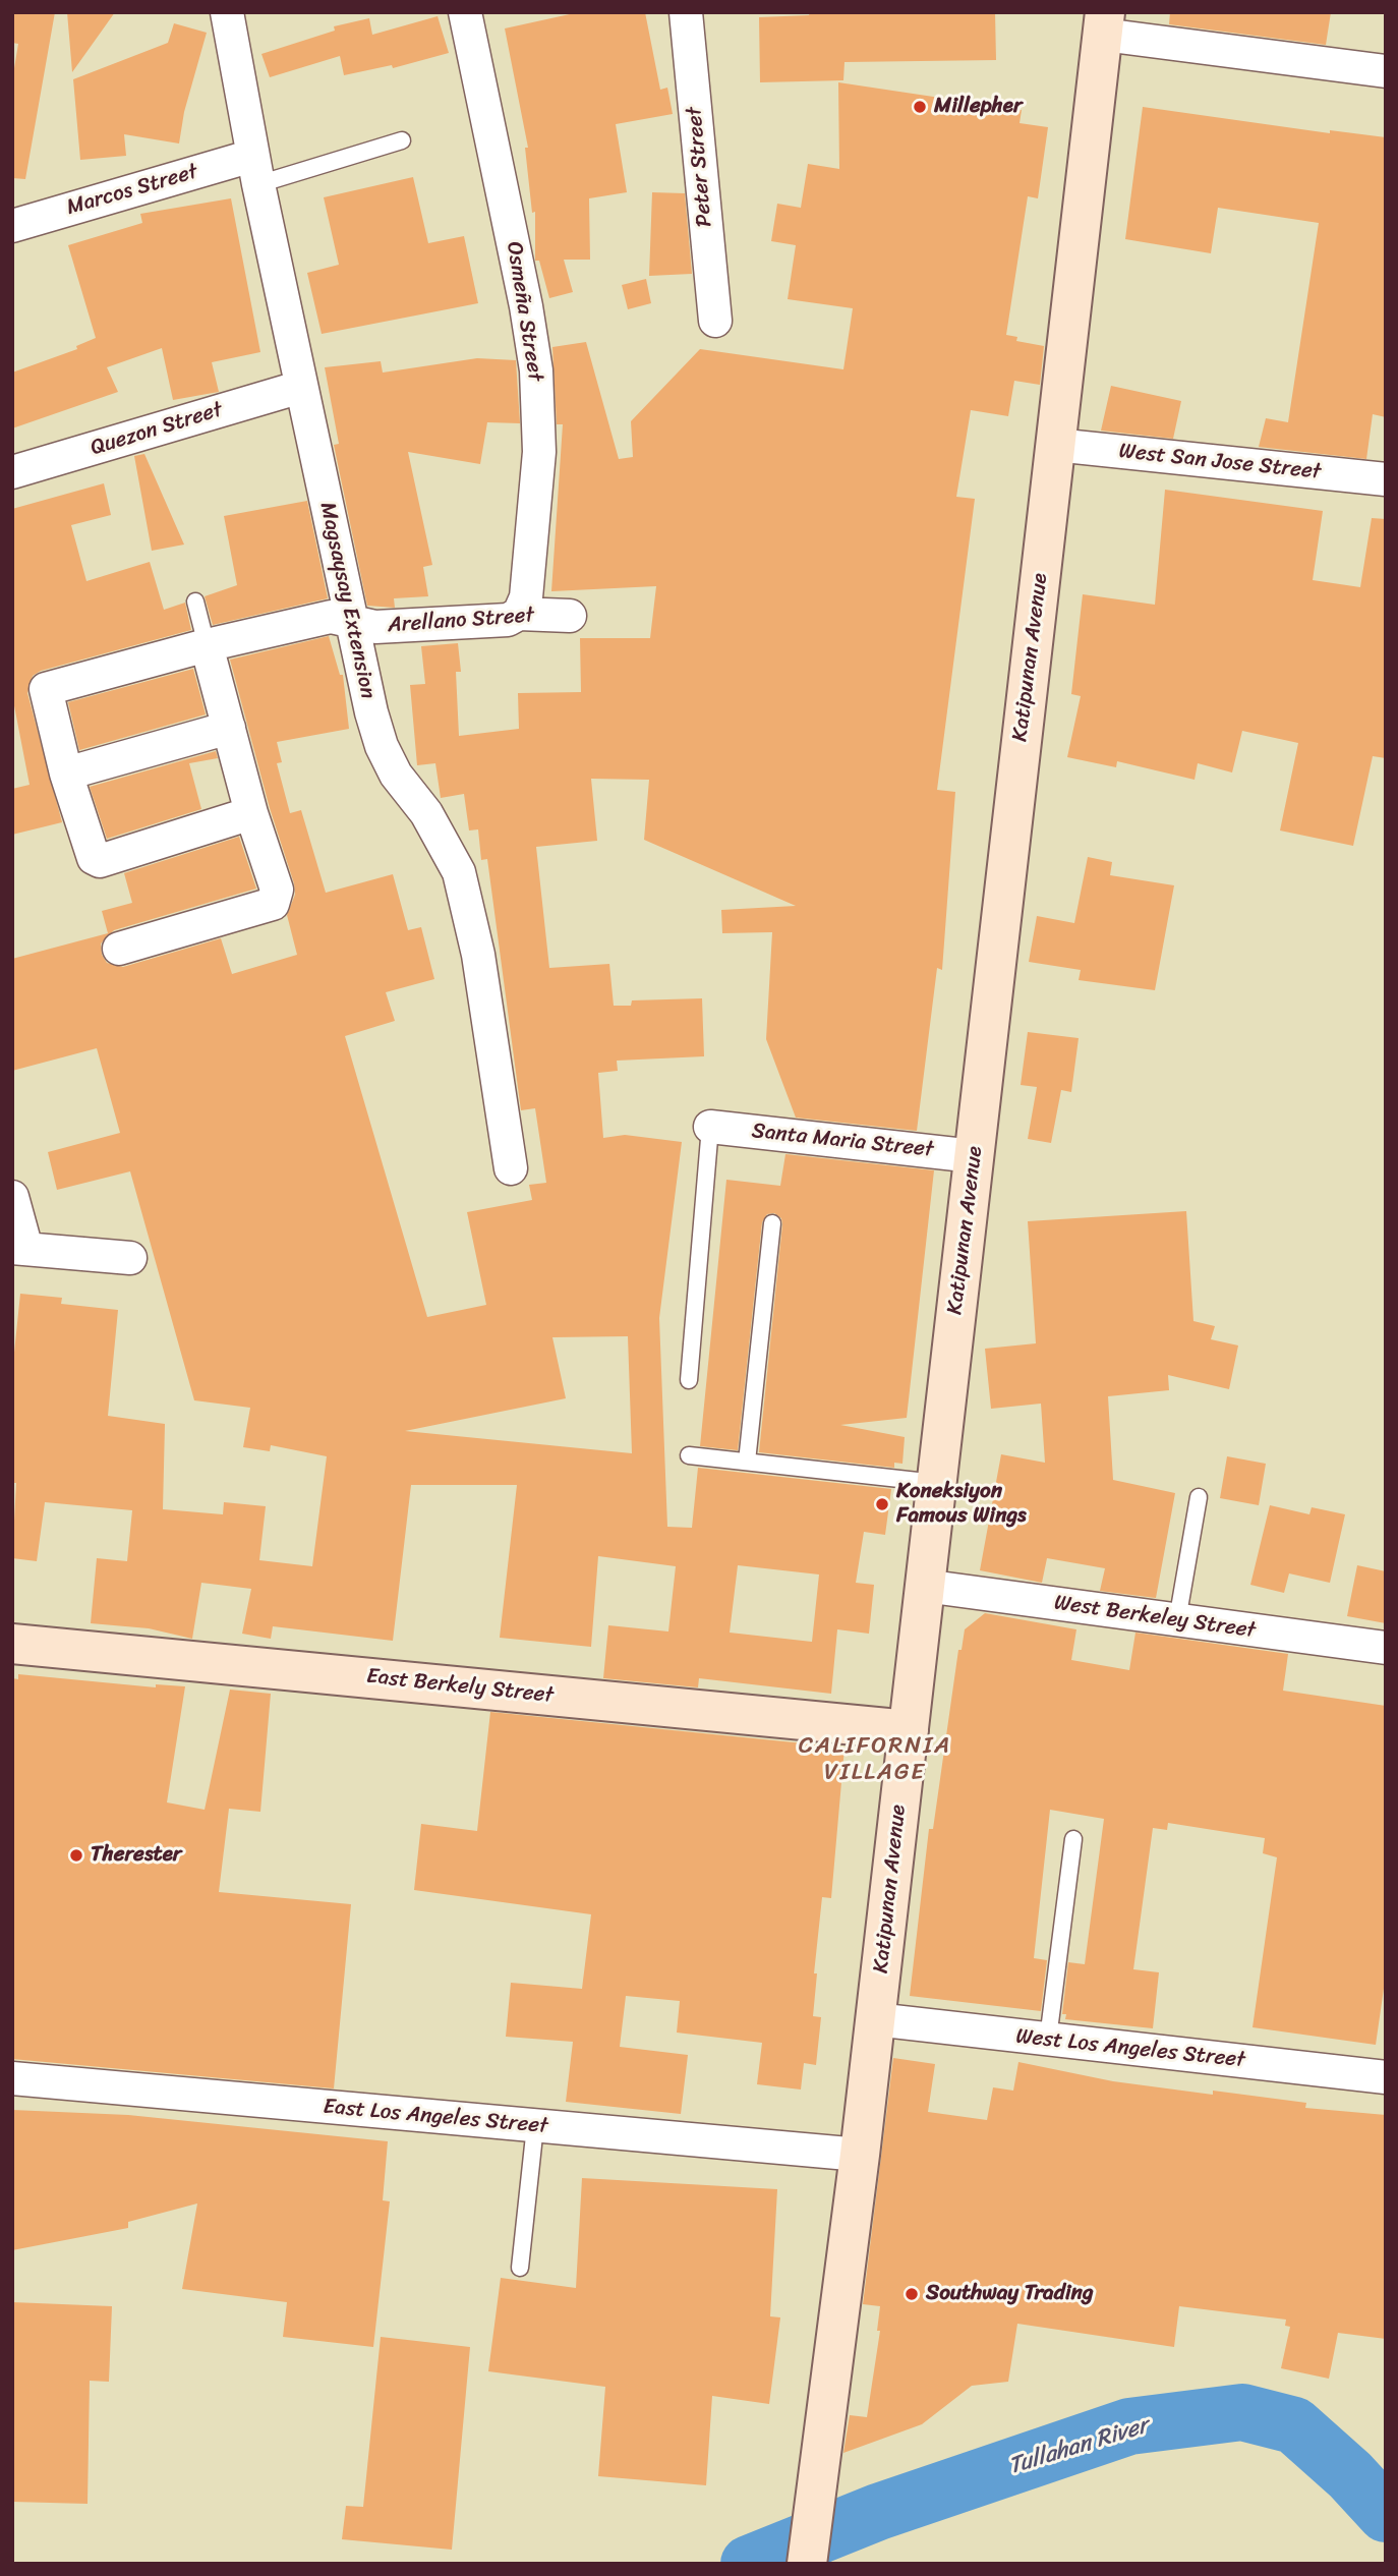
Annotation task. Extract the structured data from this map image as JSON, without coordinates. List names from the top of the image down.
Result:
{
  "streets": {
    "main road": ["Katipunan Avenue", "East Berkely Street"],
    "street": [
      "Peter Street",
      "Marcos Street",
      "Osmeña Street",
      "Quezon Street",
      "West San Jose Street",
      "Magsaysay Extension",
      "Arellano Street",
      "Santa Maria Street",
      "West Berkeley Street",
      "West Los Angeles Street",
      "East Los Angeles Street"
    ]
  },
  "crossings": [
    ["Marcos Street", "Magsaysay Extension"],
    ["Osmeña Street", "Arellano Street"],
    ["Quezon Street", "Magsaysay Extension"],
    ["West San Jose Street", "Katipunan Avenue"],
    ["Magsaysay Extension", "Arellano Street"],
    ["Katipunan Avenue", "Santa Maria Street"],
    ["Katipunan Avenue", "West Berkeley Street"],
    ["Katipunan Avenue", "East Berkely Street"],
    ["Katipunan Avenue", "West Los Angeles Street"],
    ["Katipunan Avenue", "East Los Angeles Street"]
  ],
  "districts": ["CALIFORNIA VILLAGE"],
  "water": ["Tullahan River"],
  "places": [
    "Millepher",
    "Koneksiyon Famous Wings",
    "Therester",
    "Southway Trading"
  ]
}
